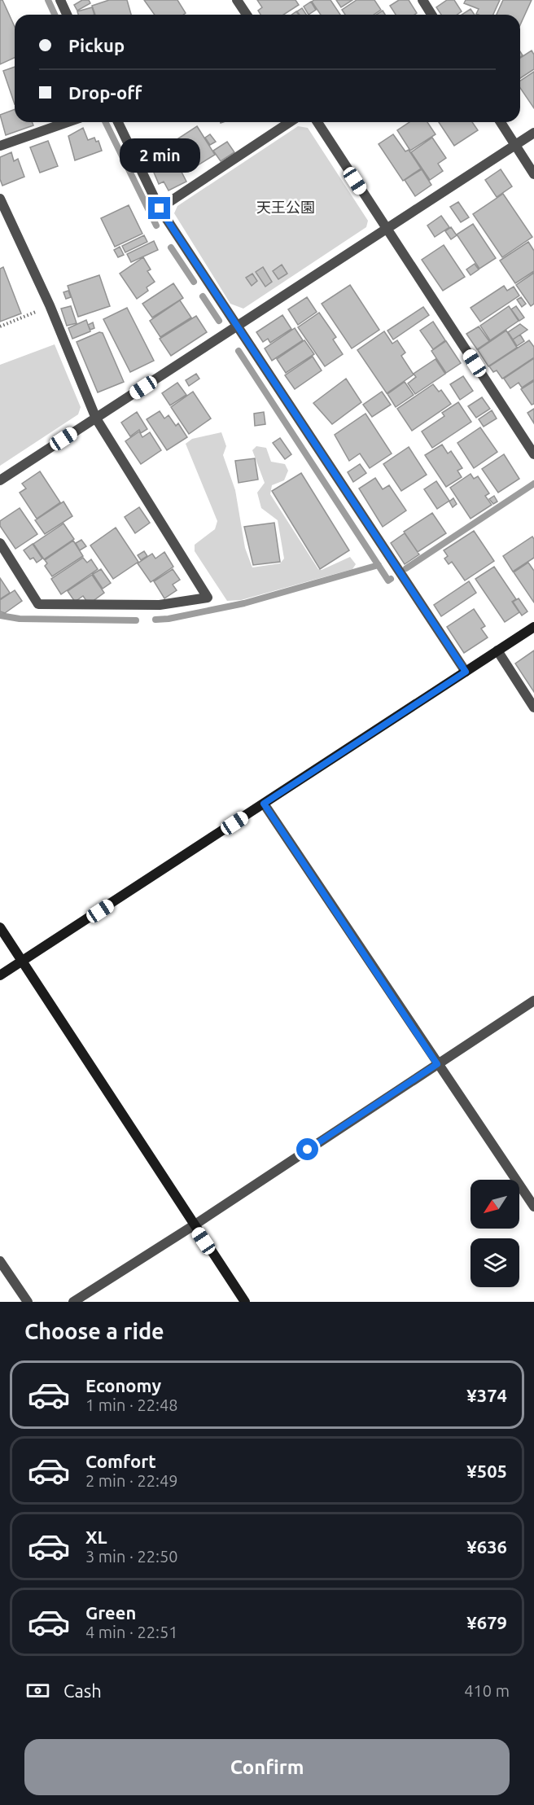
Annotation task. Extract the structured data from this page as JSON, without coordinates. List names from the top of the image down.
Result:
{
  "parks": ["天王公園"],
  "north": "bottom left",
  "page": {
    "banner": ["Pickup", "Drop-off"],
    "bubble": "2 min",
    "heading": "Choose a ride",
    "list": [
      {
        "name": "Economy",
        "note": "1 min · 22:48",
        "value": "¥374"
      },
      {
        "name": "Comfort",
        "note": "2 min · 22:49",
        "value": "¥505"
      },
      {
        "name": "XL",
        "note": "3 min · 22:50",
        "value": "¥636"
      },
      {
        "name": "Green",
        "note": "4 min · 22:51",
        "value": "¥679"
      }
    ],
    "pay": ["Cash", "410 m"],
    "buttons": "Confirm"
  }
}
